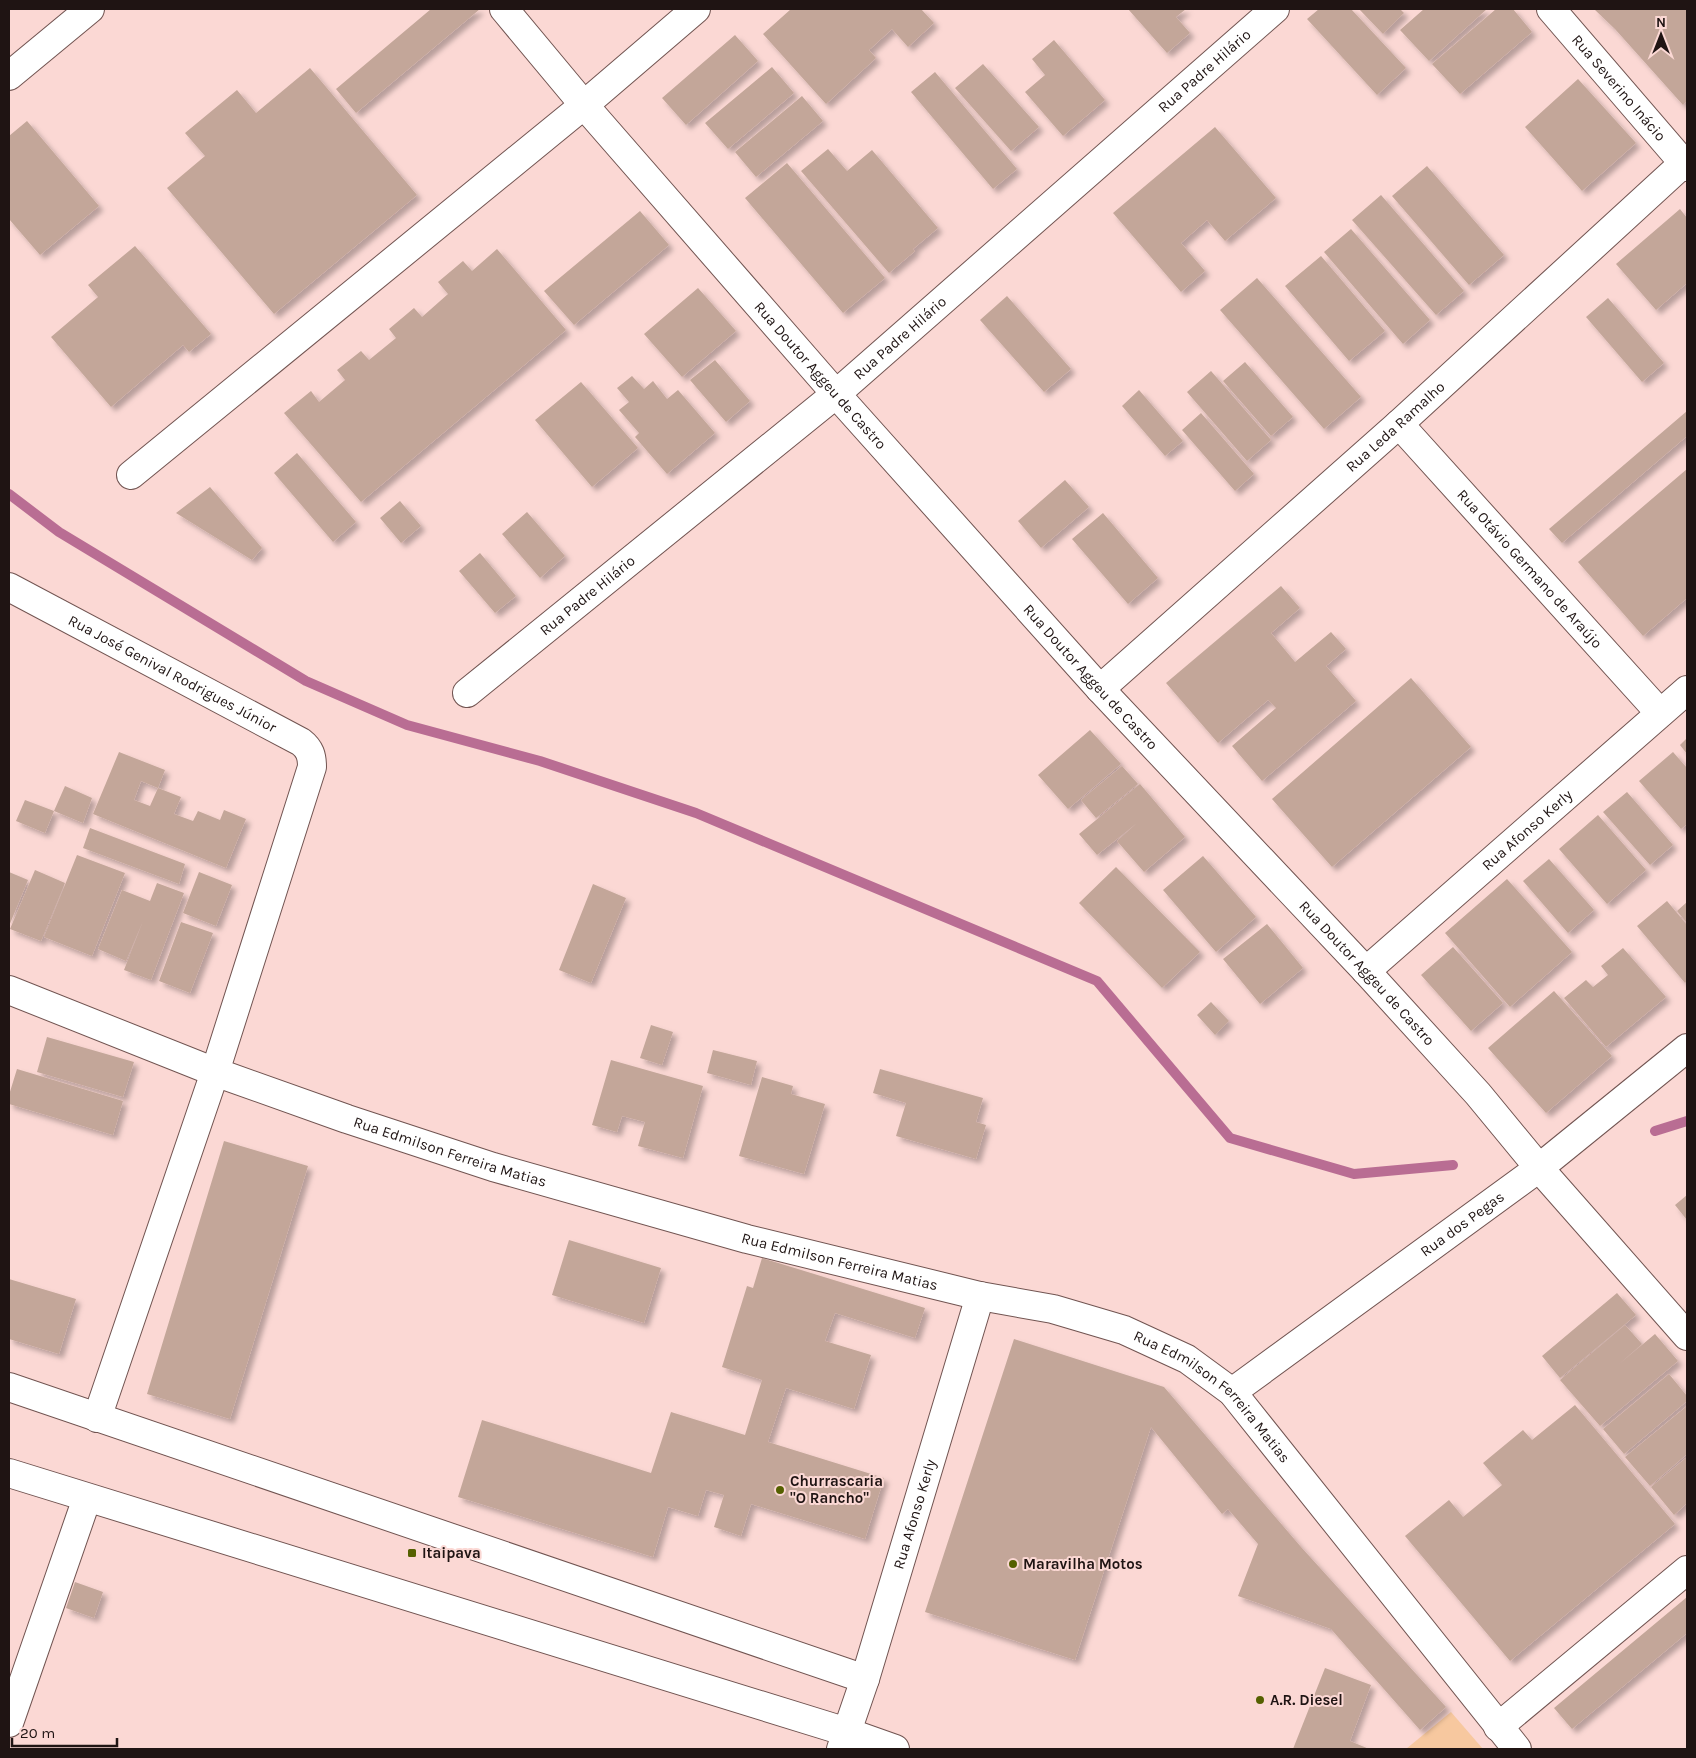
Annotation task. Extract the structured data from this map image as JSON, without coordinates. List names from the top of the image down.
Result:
{
  "streets": {
    "street": [
      "Rua Padre Hilário",
      "Rua Severino Inácio",
      "Rua Doutor Aggeu de Castro",
      "Rua Leda Ramalho",
      "Rua Otávio Germano de Araújo",
      "Rua José Genival Rodrigues Júnior",
      "Rua Afonso Kerly",
      "Rua Edmilson Ferreira Matias",
      "Rua dos Pegas"
    ]
  },
  "crossings": [
    ["Rua Padre Hilário", "Rua Doutor Aggeu de Castro"],
    ["Rua Severino Inácio", "Rua Leda Ramalho"],
    ["Rua Doutor Aggeu de Castro", "Rua Leda Ramalho"],
    ["Rua Doutor Aggeu de Castro", "Rua Afonso Kerly"],
    ["Rua Doutor Aggeu de Castro", "Rua dos Pegas"],
    ["Rua Leda Ramalho", "Rua Otávio Germano de Araújo"],
    ["Rua Otávio Germano de Araújo", "Rua Afonso Kerly"],
    ["Rua José Genival Rodrigues Júnior", "Rua Edmilson Ferreira Matias"],
    ["Rua Afonso Kerly", "Rua Edmilson Ferreira Matias"],
    ["Rua Edmilson Ferreira Matias", "Rua dos Pegas"]
  ],
  "places": {
    "other": ["Churrascaria \"O Rancho\"", "Maravilha Motos", "A.R. Diesel"],
    "transit": ["Itaipava"]
  },
  "scale_bar": "20 m",
  "north": "top"
}
